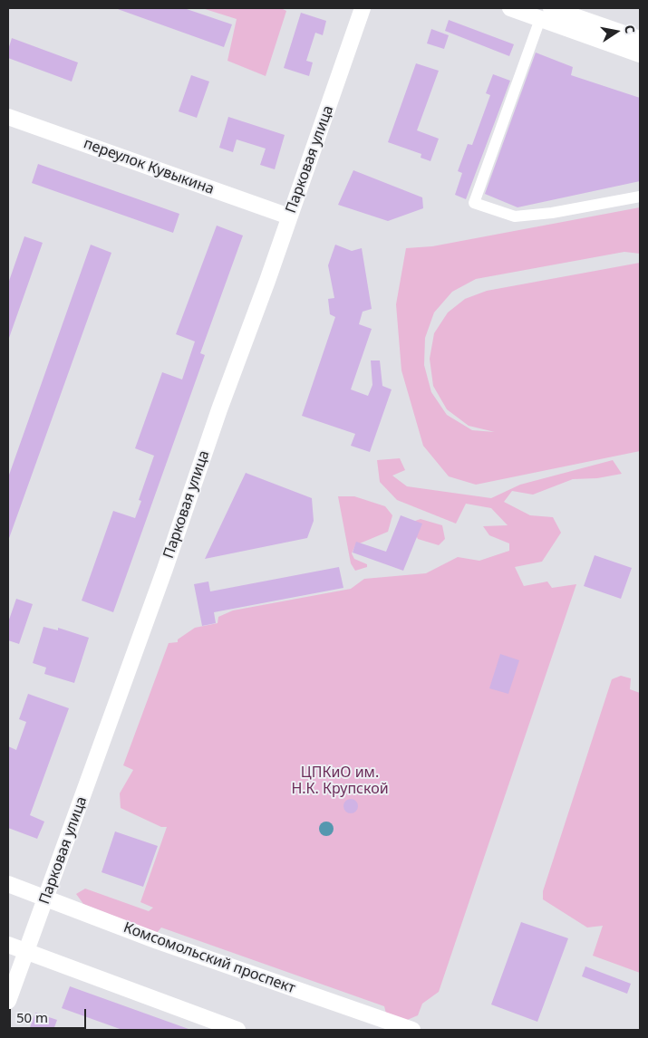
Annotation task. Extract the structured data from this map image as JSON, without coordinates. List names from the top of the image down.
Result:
{
  "streets": {
    "main road": ["Парковая улица", "переулок Кувыкина", "Комсомольский проспект"]
  },
  "crossings": [
    ["Парковая улица", "переулок Кувыкина"],
    ["Парковая улица", "Комсомольский проспект"]
  ],
  "parks": ["ЦПКиО им. Н.К. Крупской"],
  "scale_bar": "50 m",
  "north": "right"
}
